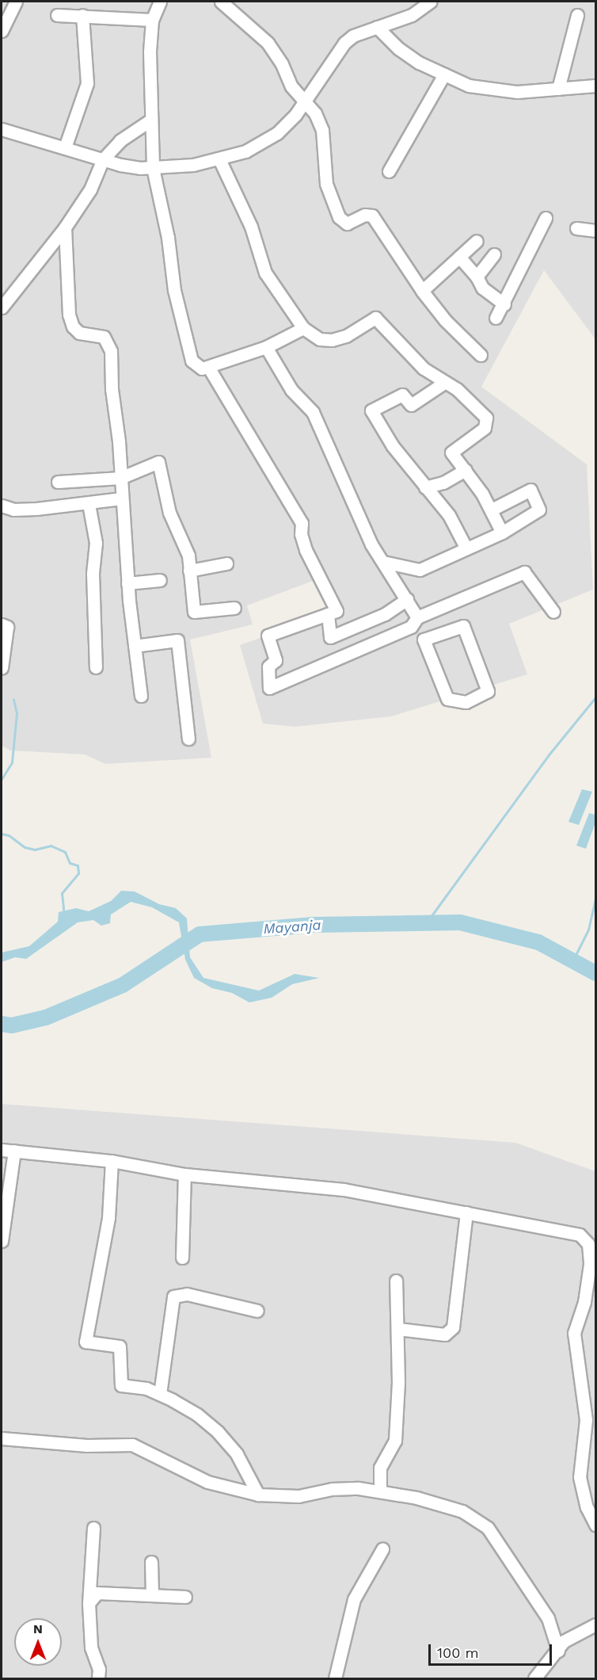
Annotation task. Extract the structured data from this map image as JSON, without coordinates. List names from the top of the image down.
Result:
{
  "water": ["Mayanja"],
  "scale_bar": "100 m",
  "north": "top"
}
